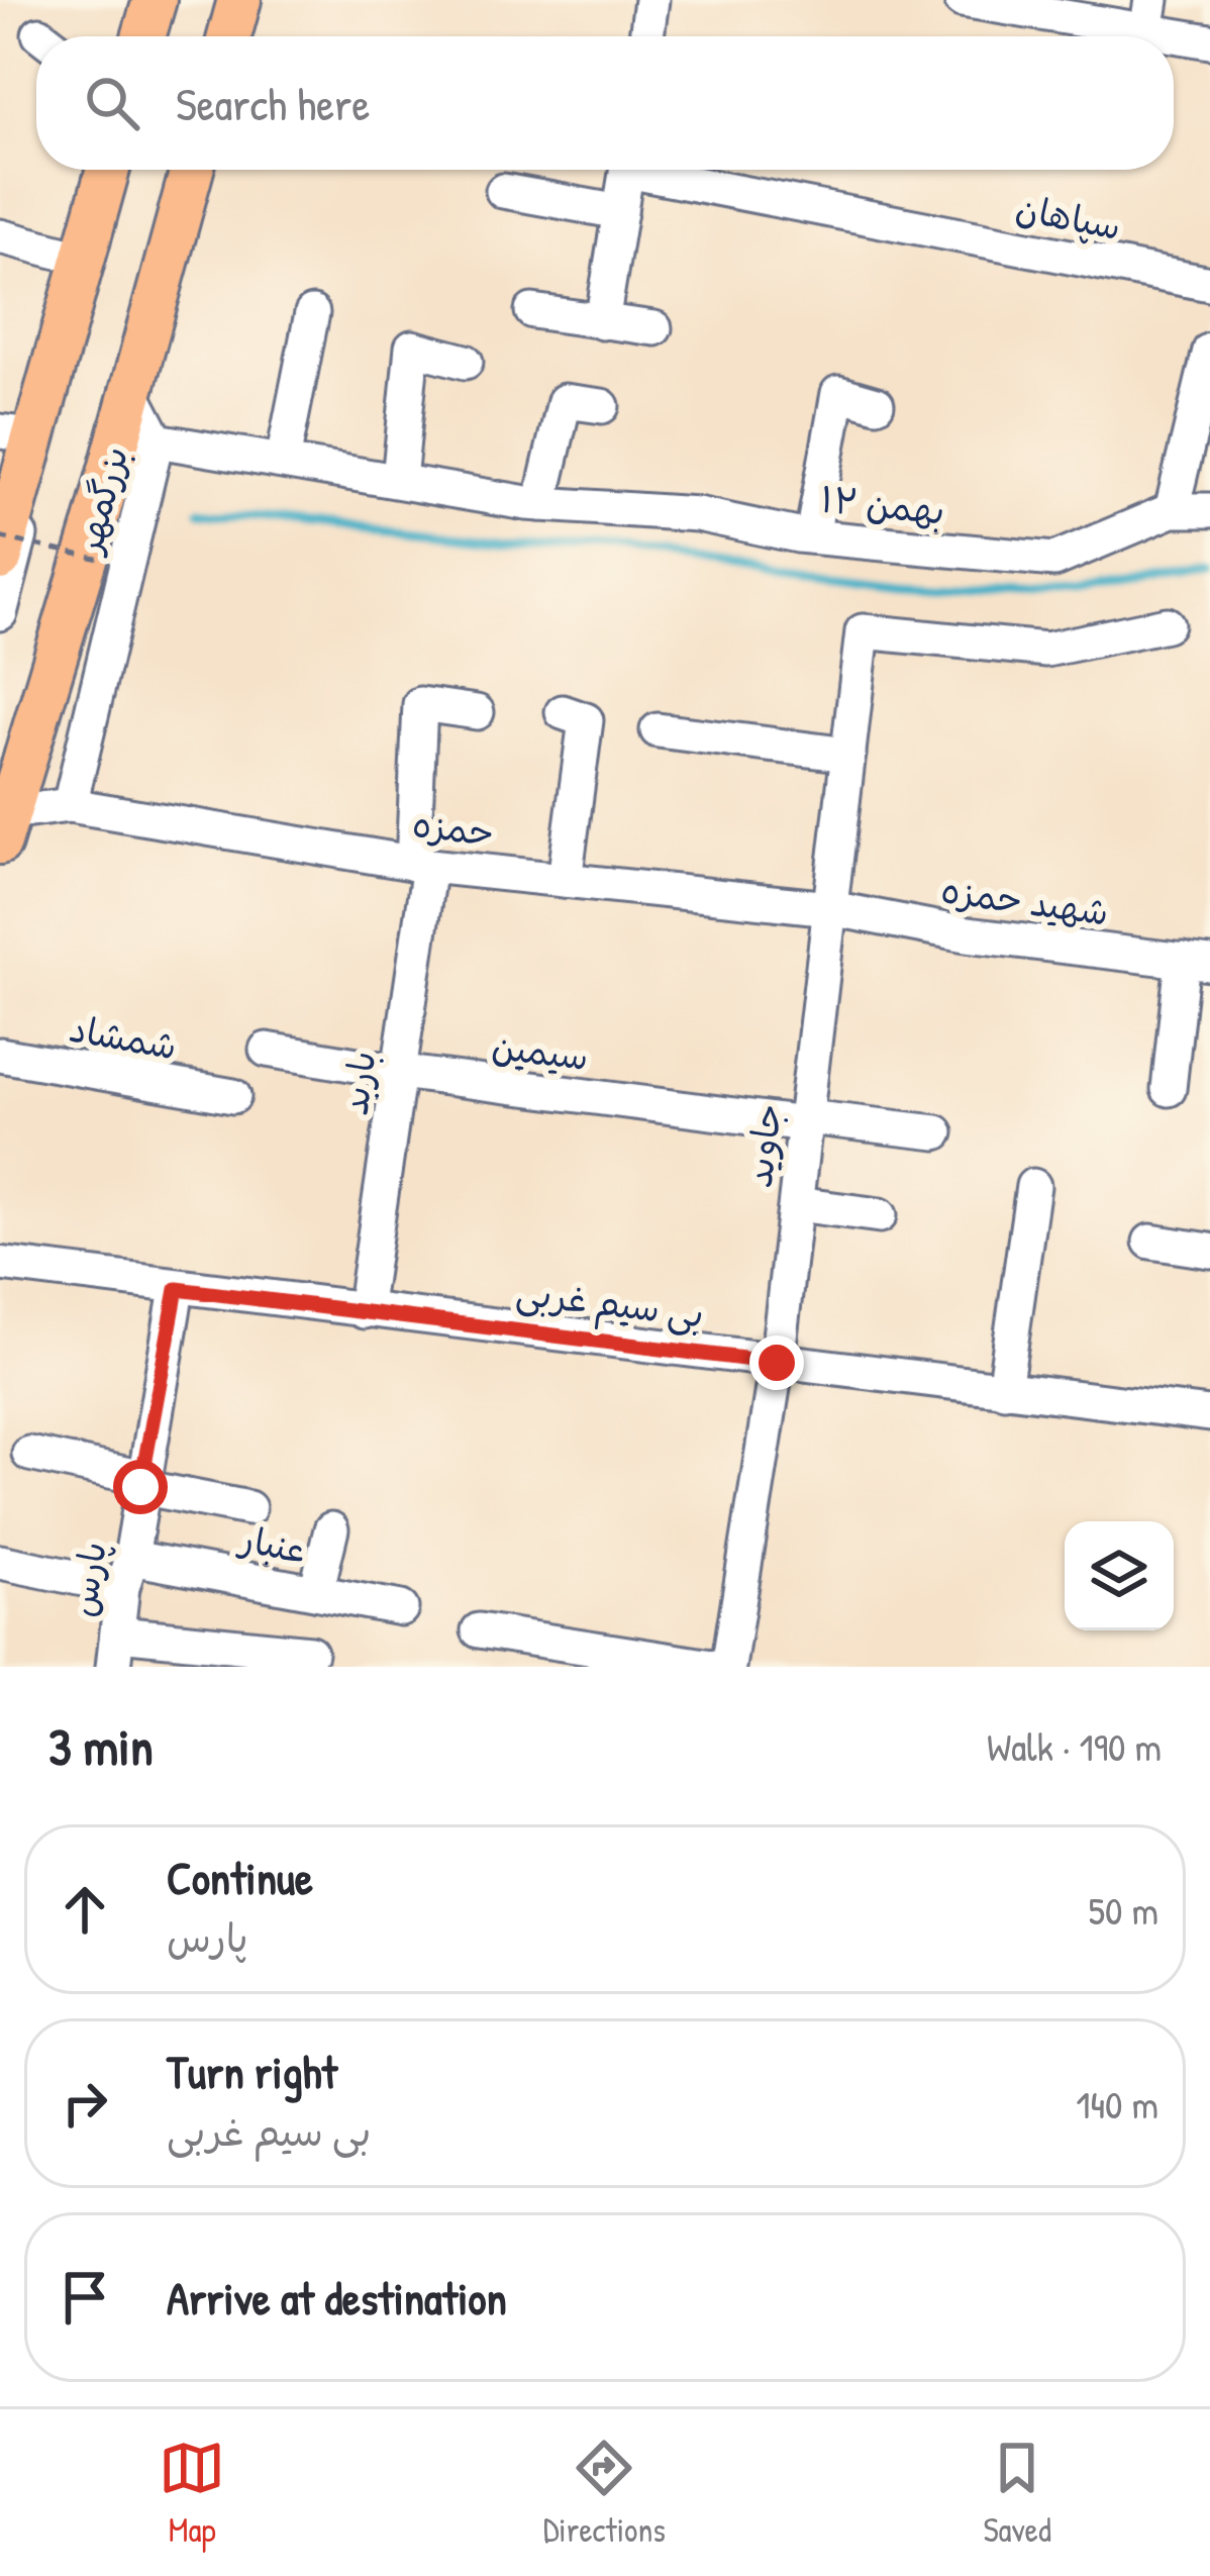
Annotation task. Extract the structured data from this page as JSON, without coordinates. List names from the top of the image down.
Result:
{
  "streets": {
    "main road": ["بزرگمهر"],
    "street": [
      "سپاهان",
      "۱۲ بهمن",
      "حمزه",
      "شهید حمزه",
      "شمشاد",
      "سیمین",
      "باربد",
      "جاوید",
      "بی سیم غربی",
      "عنبار",
      "پارس"
    ]
  },
  "crossings": [
    ["بزرگمهر", "حمزه"],
    ["حمزه", "شهید حمزه"],
    ["حمزه", "باربد"],
    ["حمزه", "جاوید"],
    ["شهید حمزه", "جاوید"],
    ["سیمین", "باربد"],
    ["سیمین", "جاوید"],
    ["باربد", "بی سیم غربی"],
    ["جاوید", "بی سیم غربی"],
    ["بی سیم غربی", "پارس"],
    ["عنبار", "پارس"]
  ],
  "page": {
    "search": "Search here",
    "heading": ["3 min", "Walk · 190 m"],
    "list": [
      ["Continue", "پارس", "50 m"],
      ["Turn right", "بی سیم غربی", "140 m"],
      "Arrive at destination"
    ],
    "nav": ["Map", "Directions", "Saved"]
  }
}
